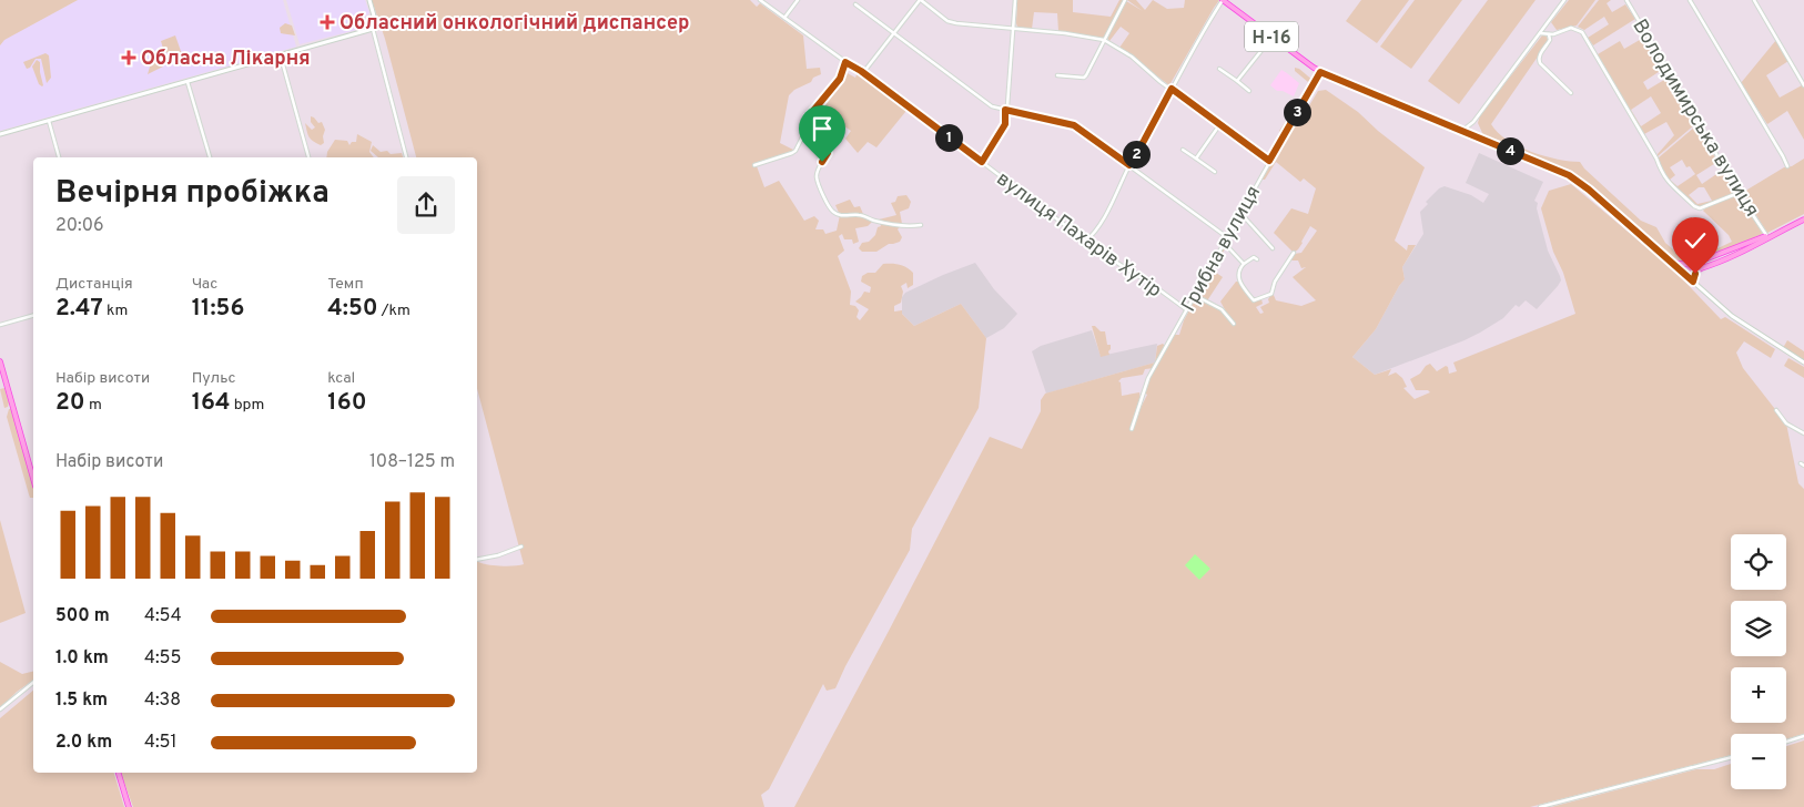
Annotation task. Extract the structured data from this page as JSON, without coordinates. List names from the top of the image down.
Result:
{
  "streets": {
    "main road": ["Н-16"],
    "street": ["Володимирська вулиця", "вулиця Пахарів Хутір", "Грибна вулиця"]
  },
  "crossings": [
    ["Н-16", "Грибна вулиця"],
    ["вулиця Пахарів Хутір", "Грибна вулиця"]
  ],
  "places": {
    "health": ["Обласний онкологічний диспансер", "Обласна Лікарня"]
  },
  "page": {
    "pins": [
      "3",
      "1",
      "4",
      "2"
    ],
    "heading": ["Вечірня пробіжка", "20:06"],
    "stats": [
      ["Дистанція", "2.47 km"],
      ["Час", "11:56"],
      ["Темп", "4:50 /km"],
      ["Набір висоти", "20 m"],
      ["Пульс", "164 bpm"],
      ["kcal", "160"]
    ],
    "chart": ["Набір висоти", "108–125 m"],
    "map_buttons": ["+", "−"],
    "list": [
      {
        "name": "500 m",
        "note": "4:54"
      },
      {
        "name": "1.0 km",
        "note": "4:55"
      },
      {
        "name": "1.5 km",
        "note": "4:38"
      },
      {
        "name": "2.0 km",
        "note": "4:51"
      }
    ]
  }
}
